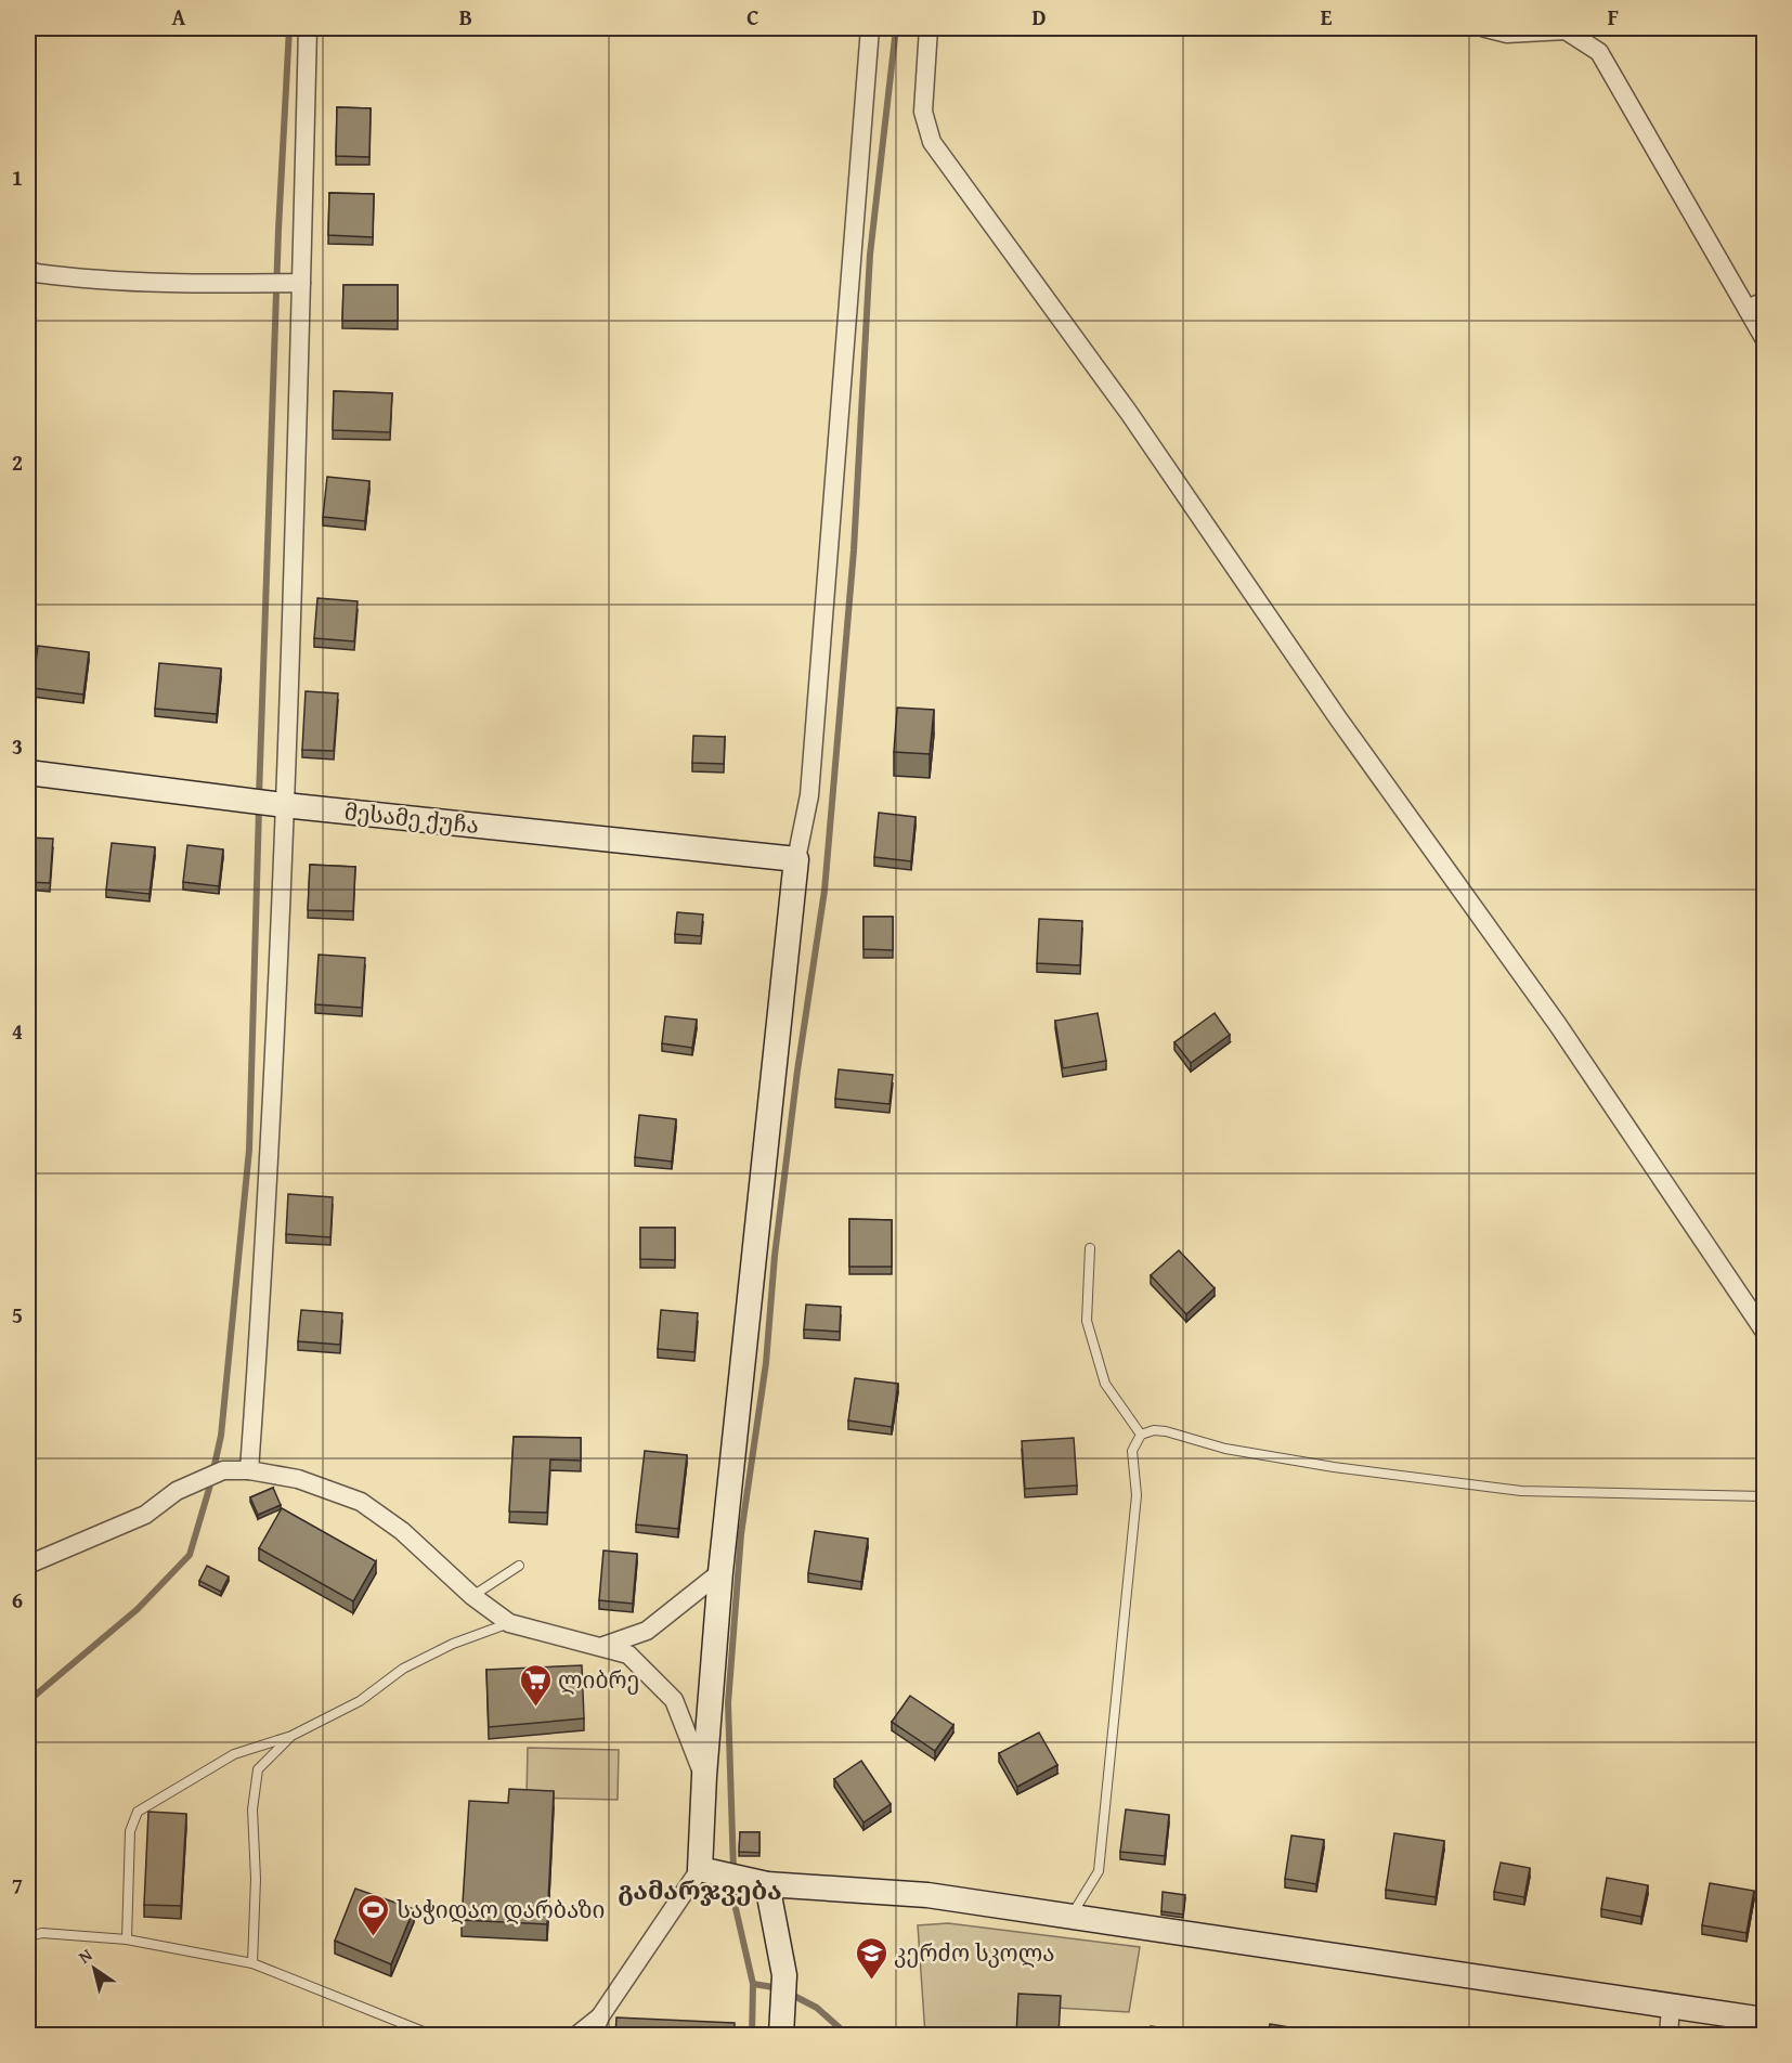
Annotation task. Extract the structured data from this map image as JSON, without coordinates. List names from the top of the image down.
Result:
{
  "streets": {
    "street": ["მესამე ქუჩა"]
  },
  "districts": ["გამარჯვება"],
  "places": {
    "supermarket": ["ლიბრე"],
    "sports": ["საჭიდაო დარბაზი"],
    "school or university": ["კერძო სკოლა"]
  },
  "north": "top left",
  "grid": {
    "columns": [
      "A",
      "B",
      "C",
      "D",
      "E",
      "F"
    ],
    "rows": [
      "1",
      "2",
      "3",
      "4",
      "5",
      "6",
      "7"
    ]
  }
}
